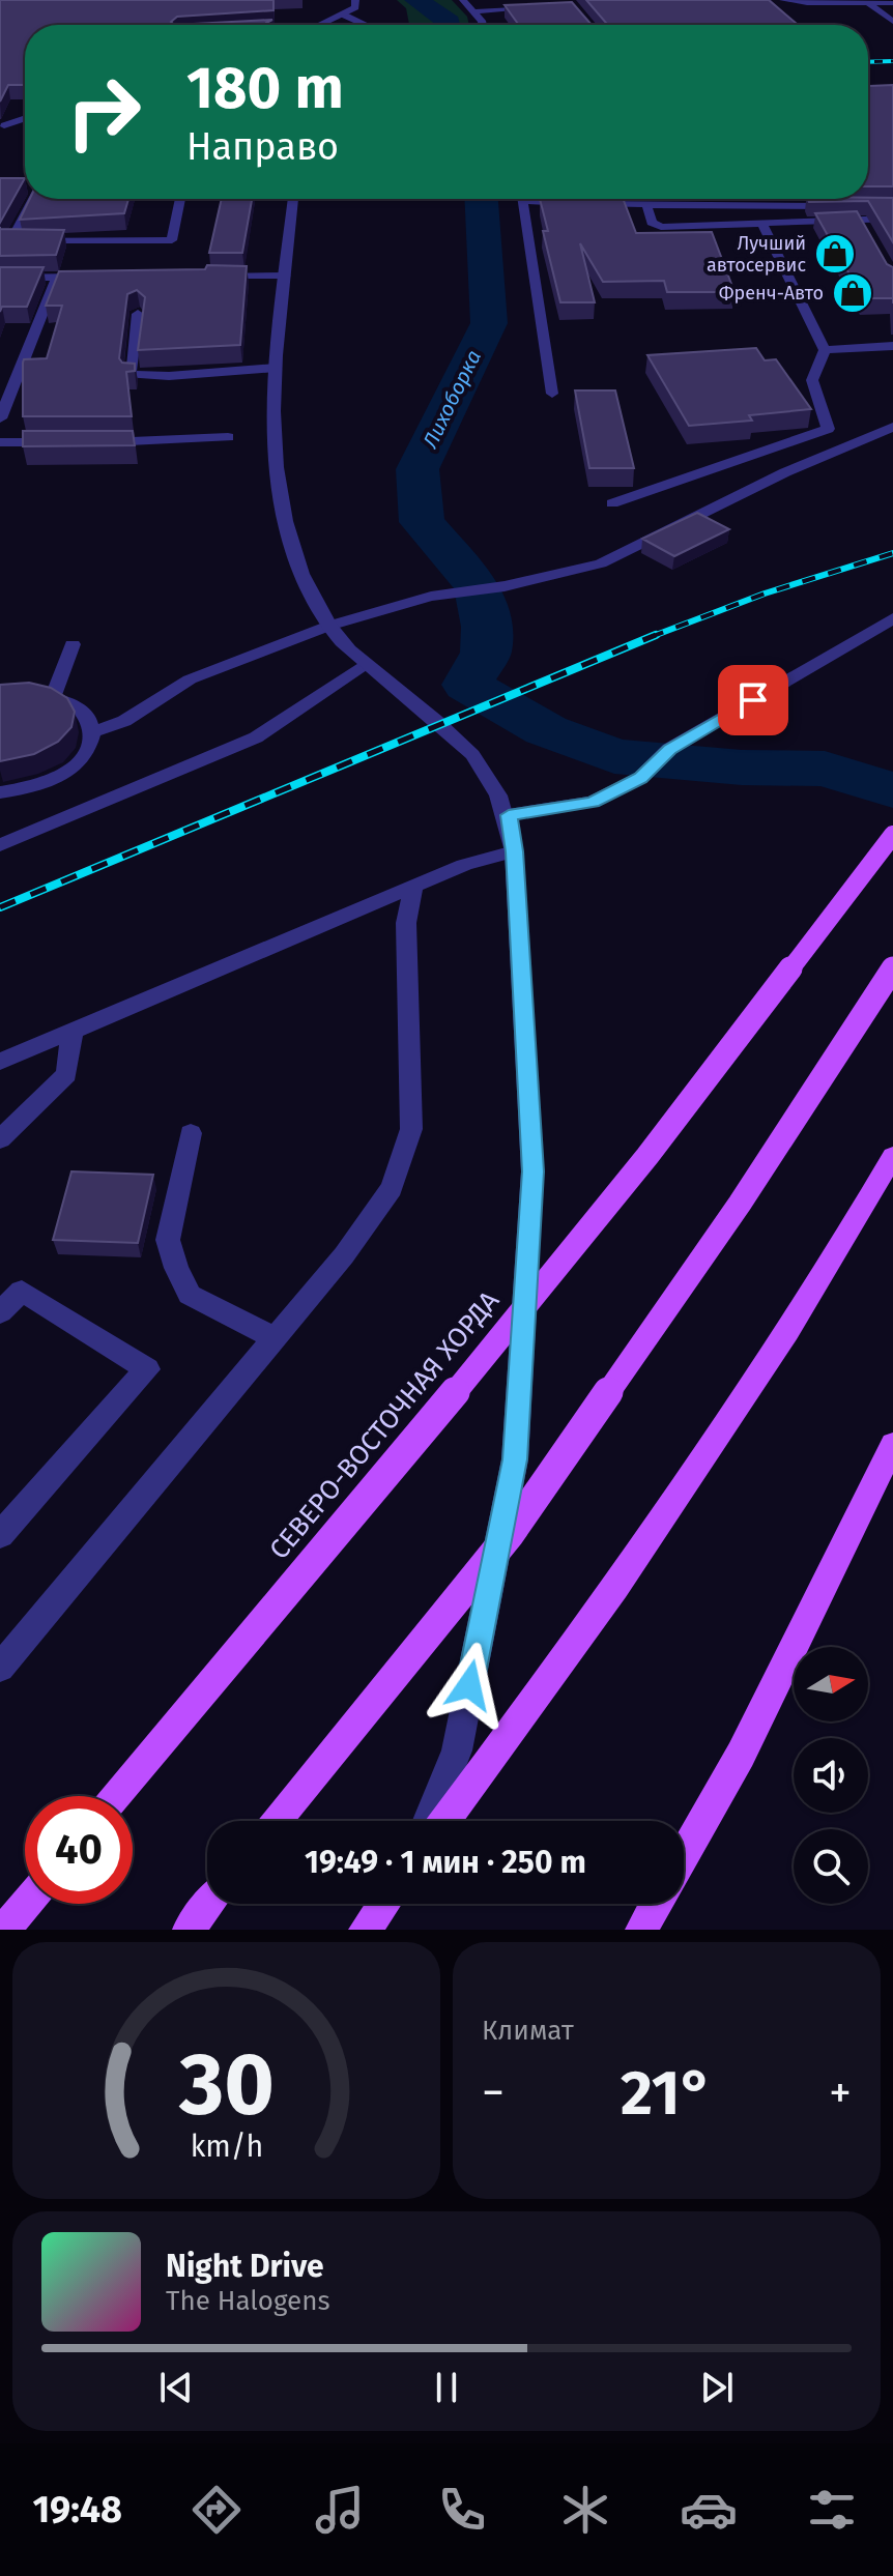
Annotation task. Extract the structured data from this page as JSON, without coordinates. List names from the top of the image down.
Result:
{
  "streets": {
    "main road": ["СЕВЕРО-ВОСТОЧНАЯ ХОРДА"]
  },
  "water": ["Лихоборка"],
  "places": {
    "shop": ["Лучший автосервис", "Френч-Авто"]
  },
  "north": "right",
  "page": {
    "turn": ["180 m", "Направо"],
    "limit": "40",
    "trip": "19:49 · 1 мин · 250 m",
    "tile": "Климат",
    "heat": ["−", "21°", "+"],
    "song": ["Night Drive", "The Halogens"],
    "tabs": "19:48",
    "gauge": ["30", "km/h"]
  }
}
